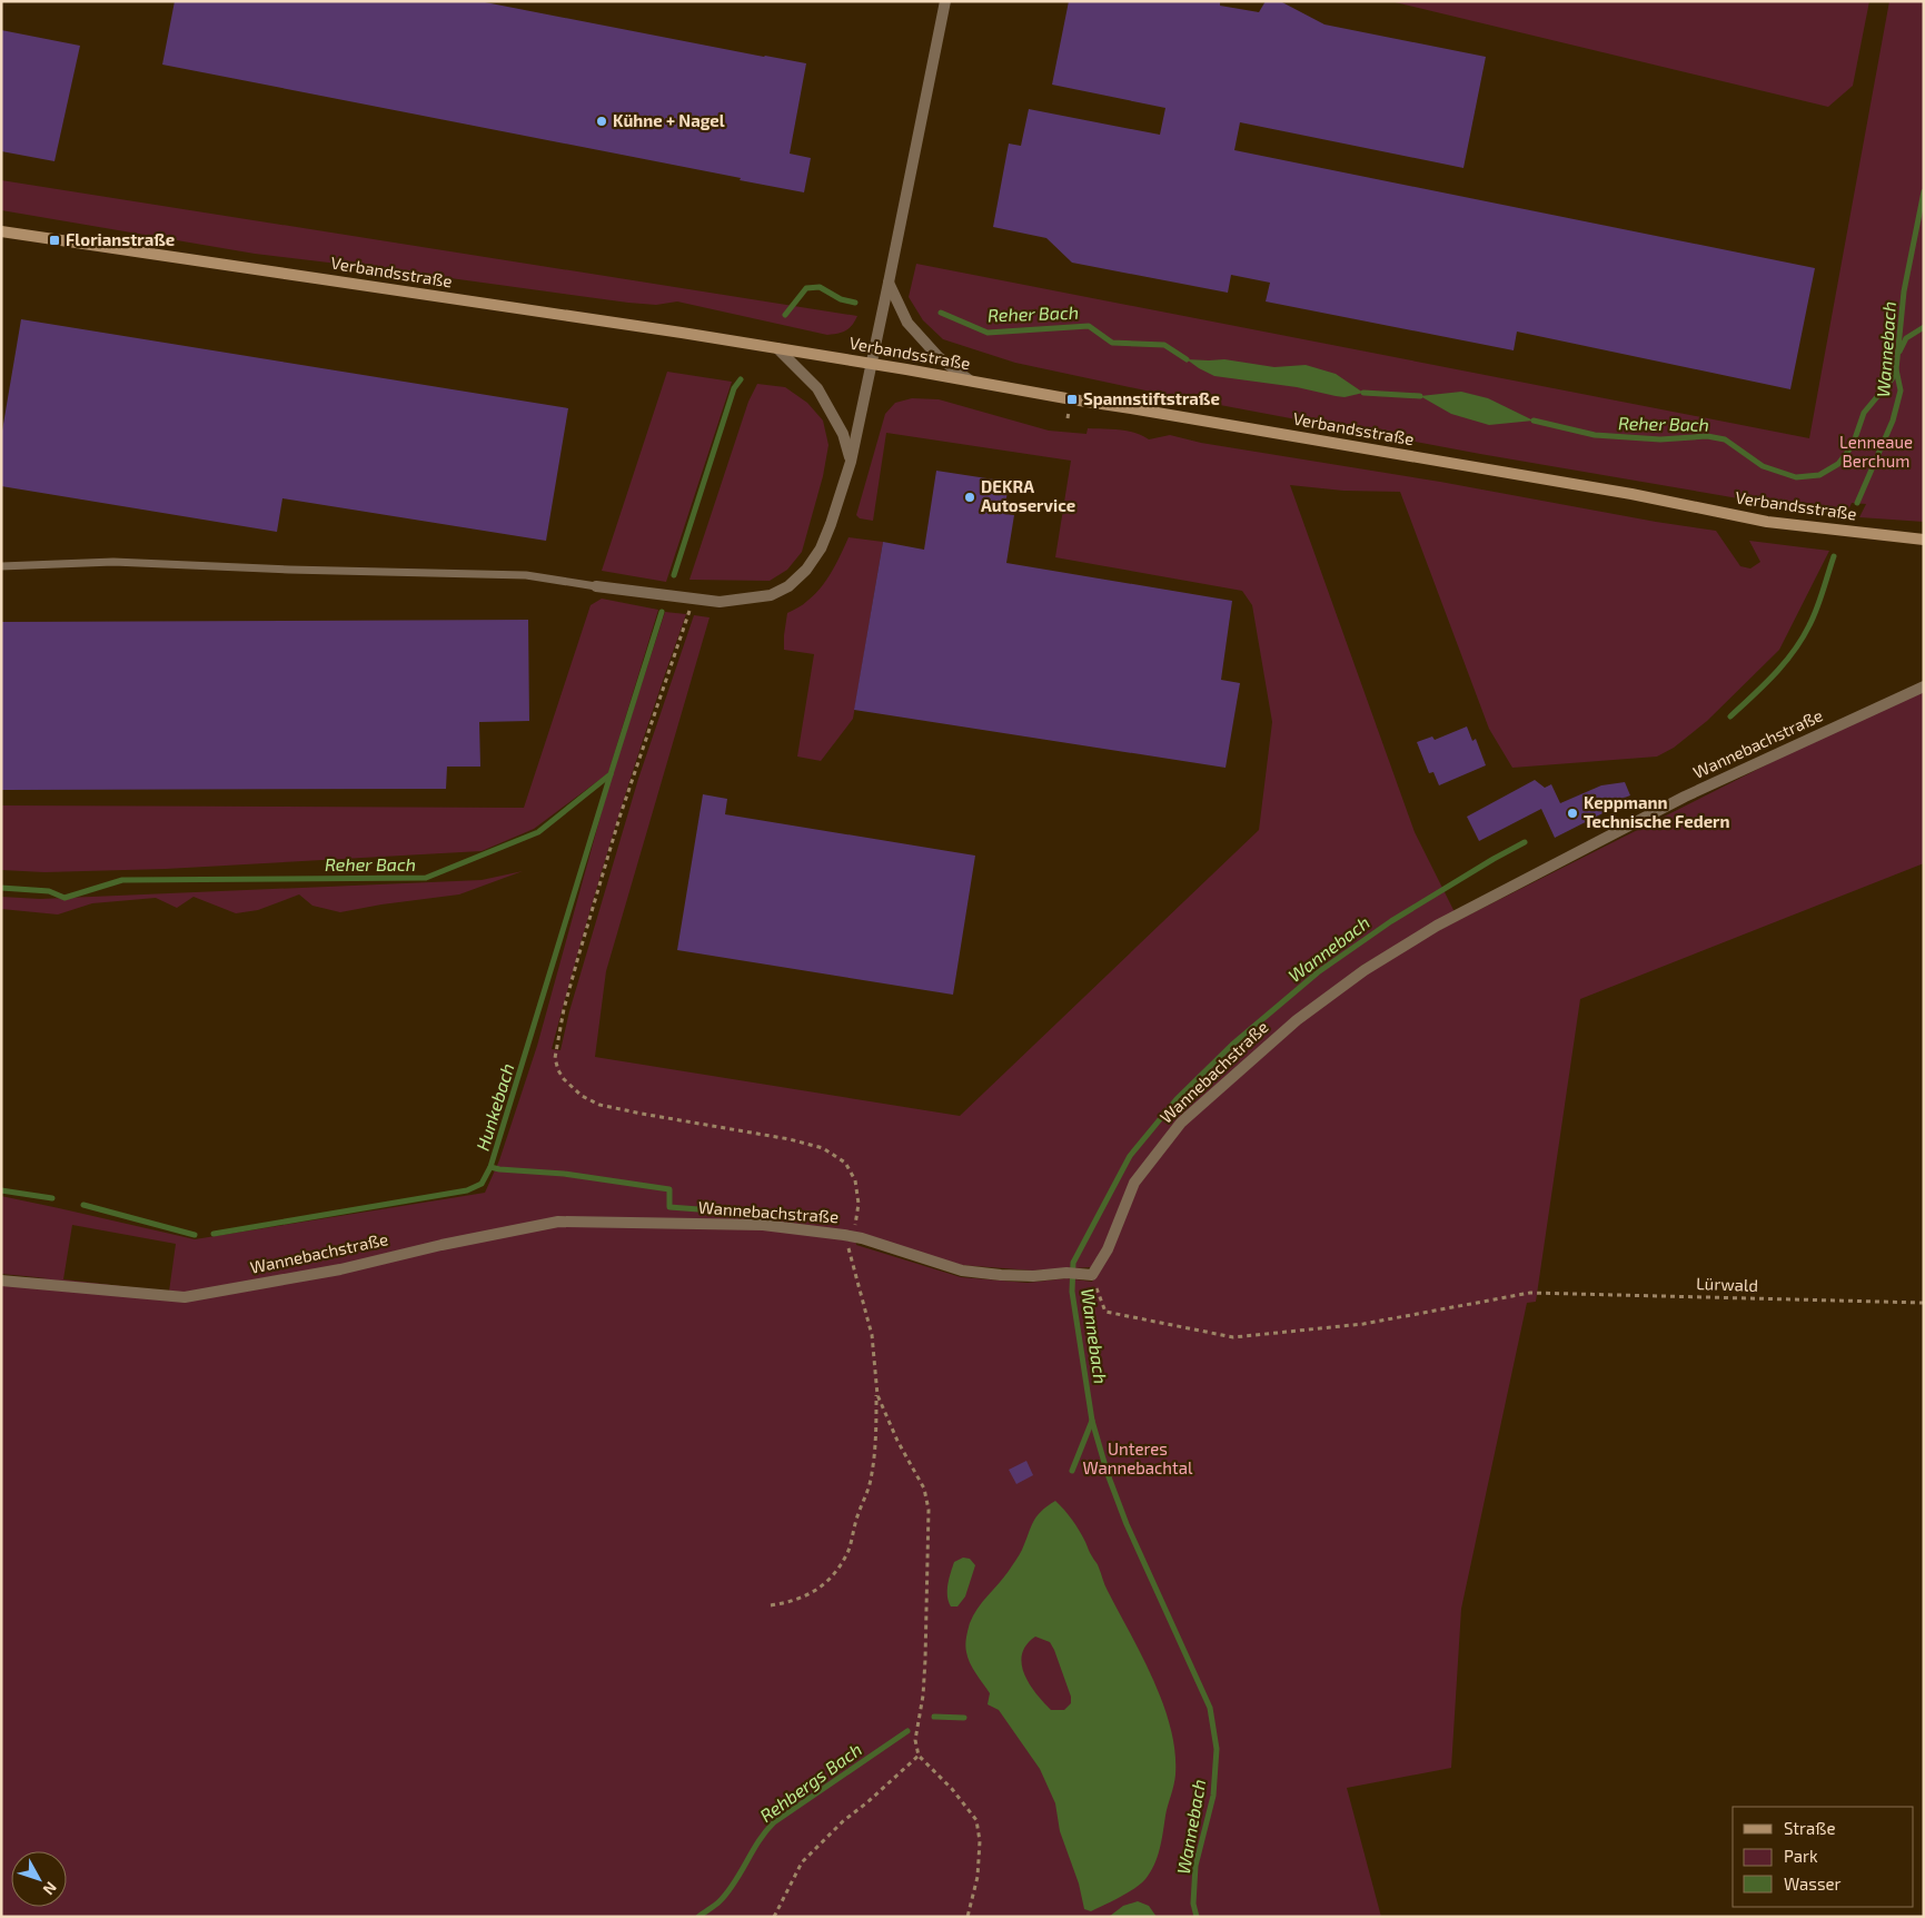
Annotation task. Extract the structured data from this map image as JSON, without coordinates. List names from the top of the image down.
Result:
{
  "streets": {
    "main road": ["Verbandsstraße"],
    "street": ["Wannebachstraße"],
    "path": ["Lürwald"]
  },
  "crossings": [
    ["Wannebachstraße", "Lürwald"]
  ],
  "water": [
    "Reher Bach",
    "Wannebach",
    "Hunkebach",
    "Rehbergs Bach"
  ],
  "parks": ["Lenneaue Berchum", "Unteres Wannebachtal"],
  "places": {
    "other": ["Kühne + Nagel", "DEKRA Autoservice", "Keppmann Technische Federn"],
    "transit": ["Florianstraße", "Spannstiftstraße"]
  },
  "legend": ["Straße", "Park", "Wasser"],
  "north": "bottom right"
}
